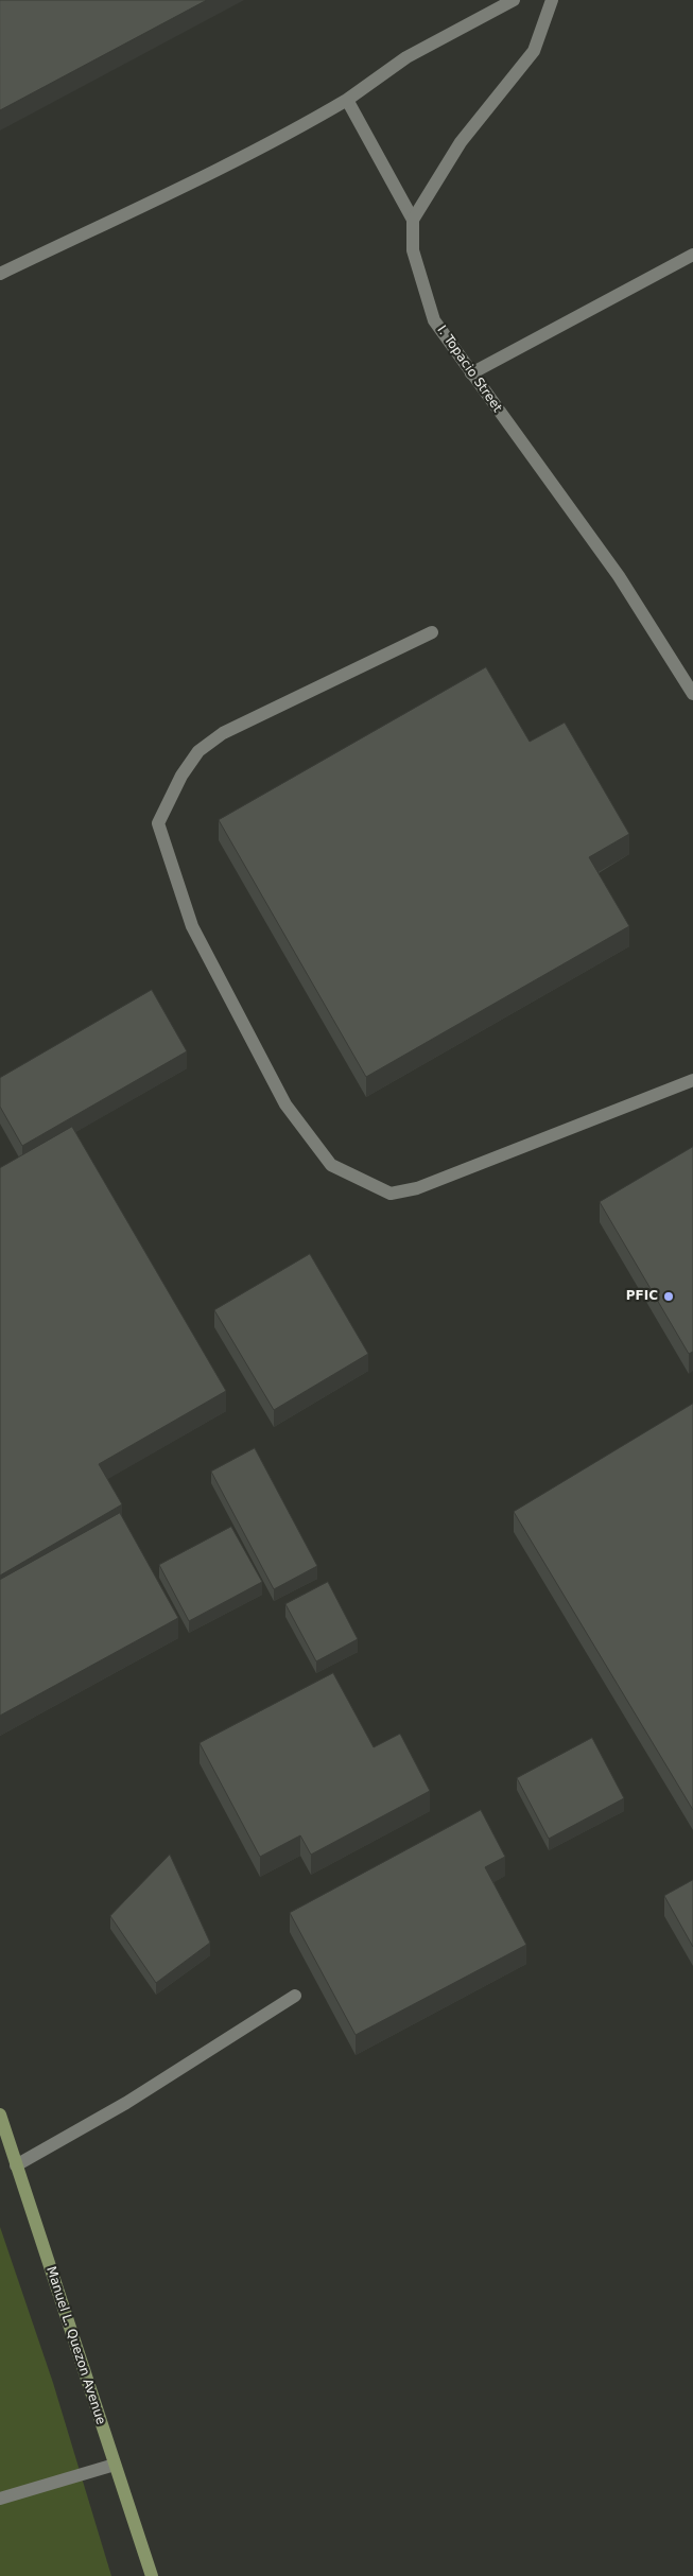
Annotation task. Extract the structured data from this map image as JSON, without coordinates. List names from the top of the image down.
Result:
{
  "streets": {
    "street": ["I. Topacio Street", "Manuel L. Quezon Avenue"]
  },
  "places": ["PFIC"]
}
